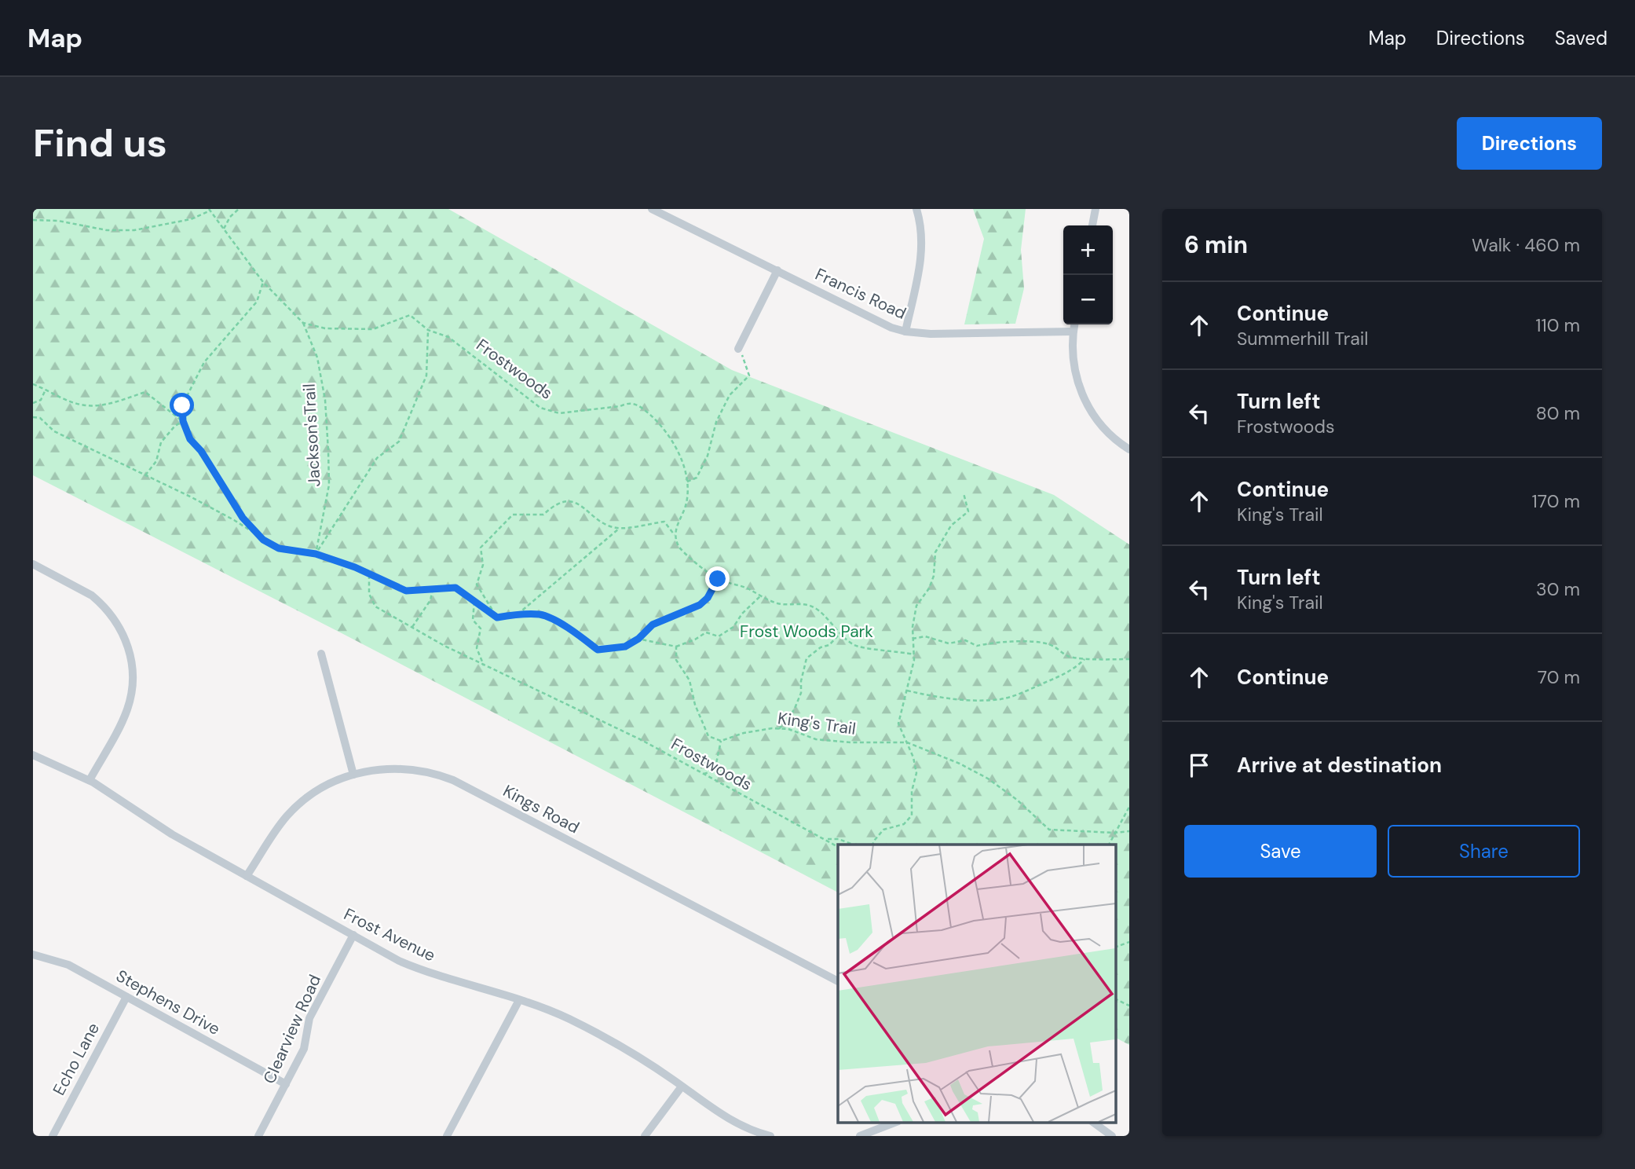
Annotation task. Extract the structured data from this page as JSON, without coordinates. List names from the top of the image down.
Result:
{
  "streets": {
    "street": [
      "Francis Road",
      "Kings Road",
      "Frost Avenue",
      "Stephens Drive",
      "Clearview Road",
      "Echo Lane"
    ],
    "path": ["Frostwoods", "Jackson'sTrail", "King's Trail"]
  },
  "crossings": [
    ["Frostwoods", "Jackson'sTrail"],
    ["Kings Road", "Frost Avenue"],
    ["Frost Avenue", "Clearview Road"],
    ["Stephens Drive", "Clearview Road"],
    ["Stephens Drive", "Echo Lane"]
  ],
  "parks": ["Frost Woods Park"],
  "page": {
    "header": "Map",
    "nav": ["Map", "Directions", "Saved"],
    "buttons": [
      "Directions",
      ["Save", "Share"]
    ],
    "title": "Find us",
    "heading": ["6 min", "Walk · 460 m"],
    "map_buttons": ["+", "−"],
    "list": [
      ["Continue", "Summerhill Trail", "110 m"],
      ["Turn left", "Frostwoods", "80 m"],
      ["Continue", "King's Trail", "170 m"],
      ["Turn left", "King's Trail", "30 m"],
      ["Continue", "70 m"],
      "Arrive at destination"
    ]
  }
}
